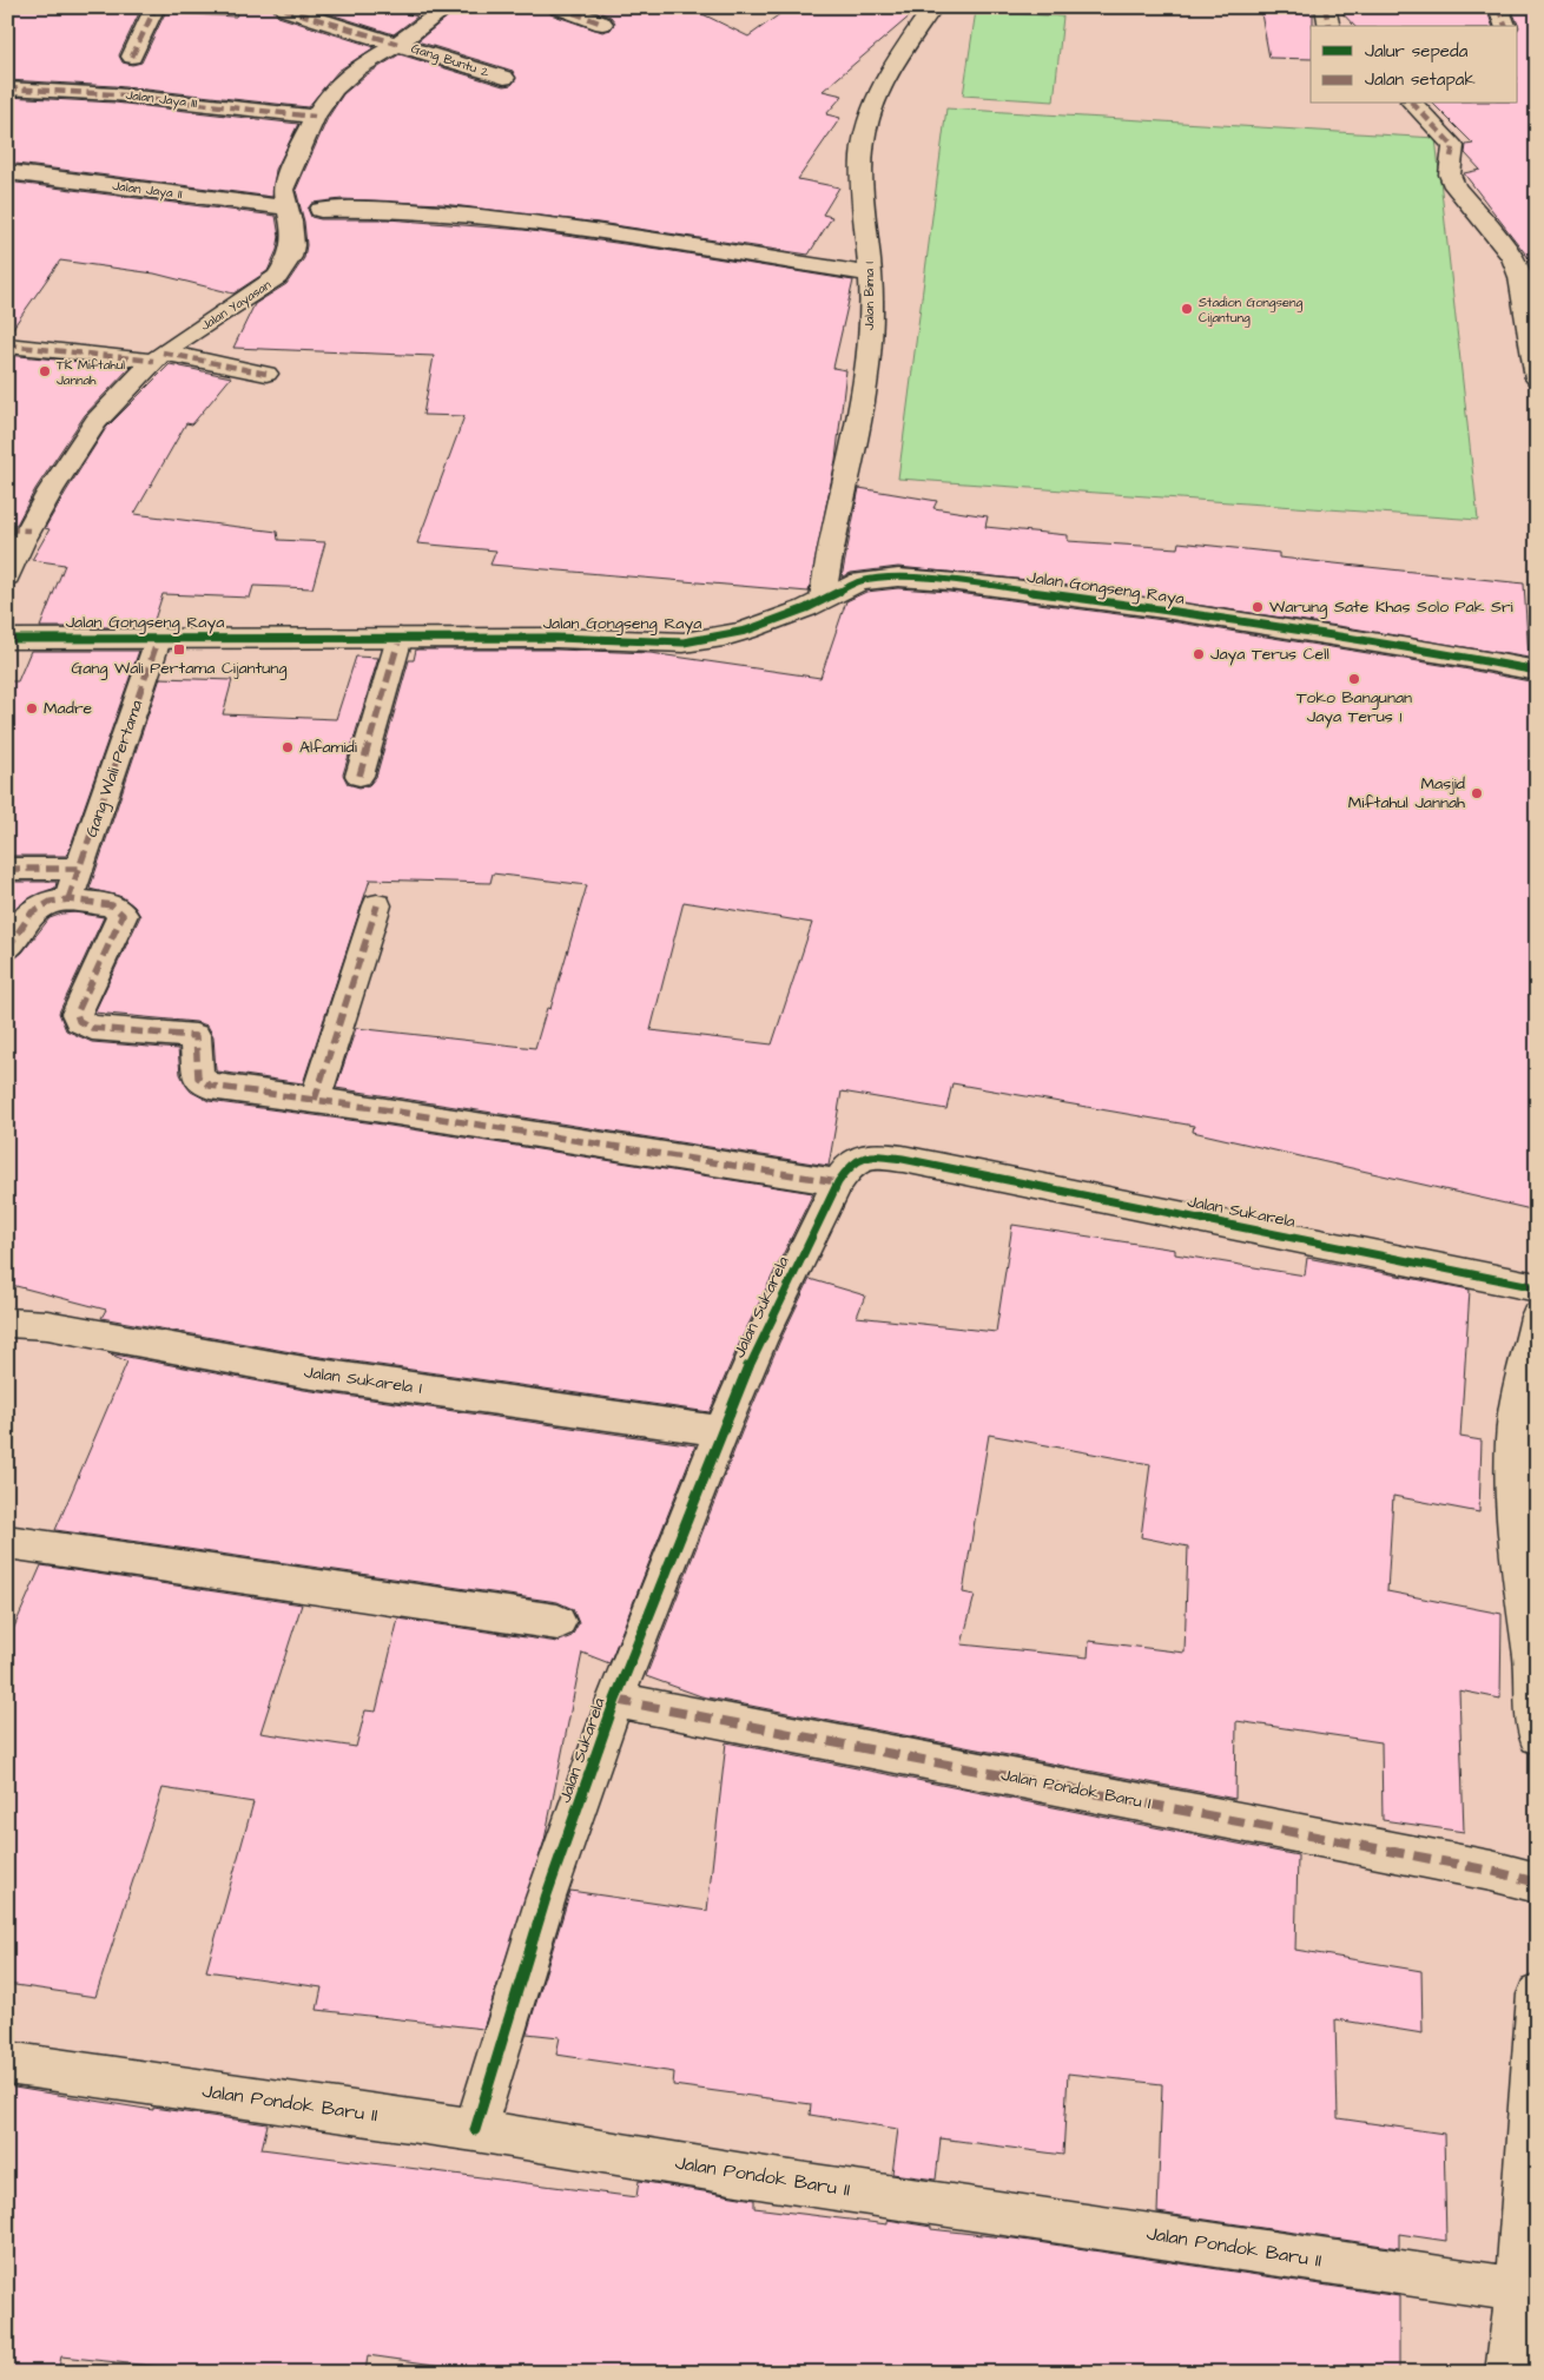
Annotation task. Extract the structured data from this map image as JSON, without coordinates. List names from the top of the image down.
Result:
{
  "streets": {
    "street": [
      "Gang Buntu 2",
      "Jalan Jaya III",
      "Jalan Jaya II",
      "Jalan Bima I",
      "Jalan Yayasan",
      "Jalan Gongseng Raya",
      "Gang Wali Pertama",
      "Jalan Sukarela",
      "Jalan Sukarela I",
      "Jalan Pondok Baru I",
      "Jalan Pondok Baru II"
    ]
  },
  "crossings": [
    ["Gang Buntu 2", "Jalan Yayasan"],
    ["Jalan Jaya III", "Jalan Yayasan"],
    ["Jalan Jaya II", "Jalan Yayasan"],
    ["Jalan Bima I", "Jalan Gongseng Raya"],
    ["Jalan Gongseng Raya", "Gang Wali Pertama"],
    ["Jalan Sukarela", "Jalan Sukarela I"],
    ["Jalan Sukarela", "Jalan Pondok Baru I"],
    ["Jalan Sukarela", "Jalan Pondok Baru II"]
  ],
  "places": {
    "other": [
      "Stadion Gongseng Cijantung",
      "TK Miftahul Jannah",
      "Warung Sate Khas Solo Pak Sri",
      "Jaya Terus Cell",
      "Toko Bangunan Jaya Terus 1",
      "Madre",
      "Alfamidi",
      "Masjid Miftahul Jannah"
    ],
    "transit": ["Gang Wali Pertama Cijantung"]
  },
  "legend": ["Jalur sepeda", "Jalan setapak"]
}
